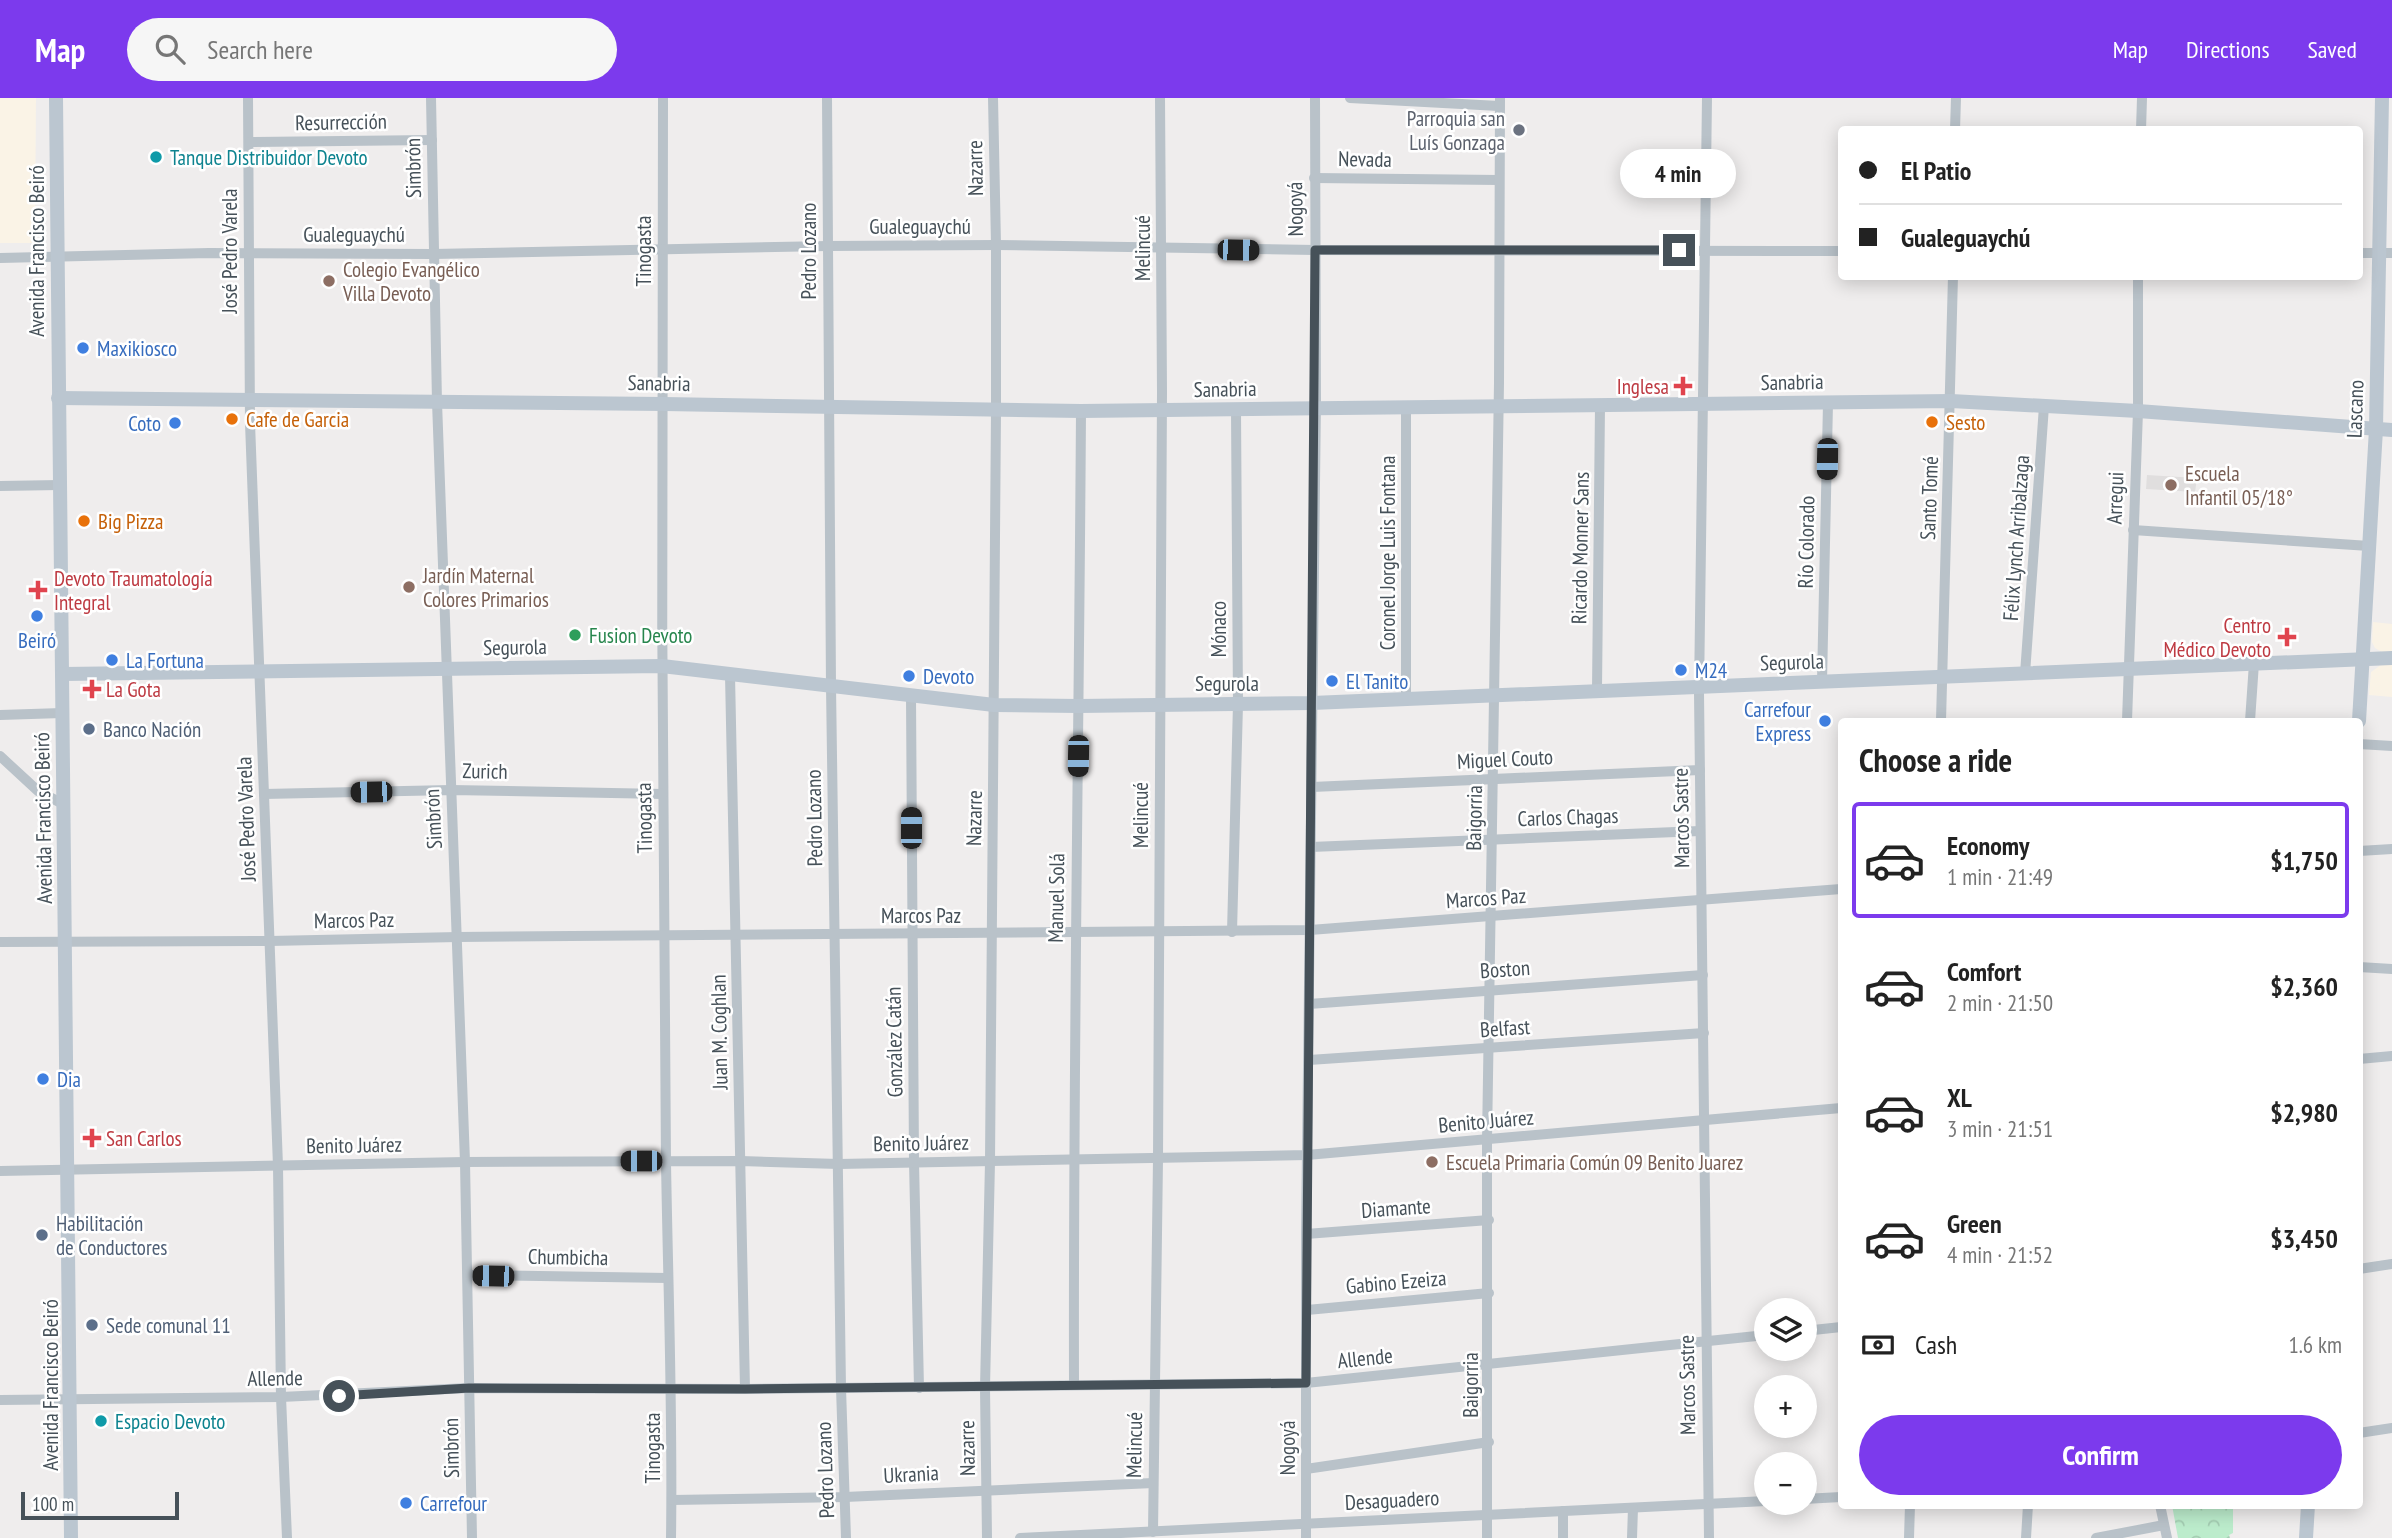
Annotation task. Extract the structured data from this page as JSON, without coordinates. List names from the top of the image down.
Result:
{
  "streets": {
    "street": [
      "Resurrección",
      "Nevada",
      "Simbrón",
      "Nazarre",
      "Nogoyá",
      "Gualeguaychú",
      "Melincué",
      "Avenida Francisco Beiró",
      "José Pedro Varela",
      "Tinogasta",
      "Pedro Lozano",
      "Sanabria",
      "Lascano",
      "Santo Tomé",
      "Arregui",
      "Félix Lynch Arribalzaga",
      "Río Colorado",
      "Ricardo Monner Sans",
      "Coronel Jorge Luis Fontana",
      "Mónaco",
      "Segurola",
      "Miguel Couto",
      "Zurich",
      "Carlos Chagas",
      "Baigorria",
      "Marcos Sastre",
      "Manuel Solá",
      "Marcos Paz",
      "Boston",
      "Belfast",
      "Juan M. Coghlan",
      "González Catán",
      "Benito Juárez",
      "Diamante",
      "Chumbicha",
      "Gabino Ezeiza",
      "Allende",
      "Ukrania",
      "Desaguadero"
    ]
  },
  "crossings": [
    ["Resurrección", "Simbrón"],
    ["Resurrección", "José Pedro Varela"],
    ["Nevada", "Nogoyá"],
    ["Nevada", "Baigorria"],
    ["Simbrón", "Gualeguaychú"],
    ["Simbrón", "Sanabria"],
    ["Simbrón", "Segurola"],
    ["Simbrón", "Zurich"],
    ["Simbrón", "Marcos Paz"],
    ["Simbrón", "Benito Juárez"],
    ["Simbrón", "Chumbicha"],
    ["Simbrón", "Allende"],
    ["Nazarre", "Gualeguaychú"],
    ["Nazarre", "Sanabria"],
    ["Nazarre", "Segurola"],
    ["Nazarre", "Marcos Paz"],
    ["Nazarre", "Benito Juárez"],
    ["Nazarre", "Allende"],
    ["Nazarre", "Ukrania"],
    ["Nogoyá", "Gualeguaychú"],
    ["Nogoyá", "Sanabria"],
    ["Nogoyá", "Segurola"],
    ["Nogoyá", "Miguel Couto"],
    ["Nogoyá", "Carlos Chagas"],
    ["Nogoyá", "Marcos Paz"],
    ["Nogoyá", "Boston"],
    ["Nogoyá", "Belfast"],
    ["Nogoyá", "Benito Juárez"],
    ["Nogoyá", "Diamante"],
    ["Nogoyá", "Gabino Ezeiza"],
    ["Nogoyá", "Allende"],
    ["Nogoyá", "Desaguadero"],
    ["Gualeguaychú", "Melincué"],
    ["Gualeguaychú", "Avenida Francisco Beiró"],
    ["Gualeguaychú", "José Pedro Varela"],
    ["Gualeguaychú", "Tinogasta"],
    ["Gualeguaychú", "Pedro Lozano"],
    ["Gualeguaychú", "Baigorria"],
    ["Gualeguaychú", "Marcos Sastre"],
    ["Melincué", "Sanabria"],
    ["Melincué", "Segurola"],
    ["Melincué", "Marcos Paz"],
    ["Melincué", "Benito Juárez"],
    ["Melincué", "Allende"],
    ["Melincué", "Ukrania"],
    ["Melincué", "Desaguadero"],
    ["Avenida Francisco Beiró", "Sanabria"],
    ["Avenida Francisco Beiró", "Segurola"],
    ["Avenida Francisco Beiró", "Marcos Paz"],
    ["Avenida Francisco Beiró", "Benito Juárez"],
    ["Avenida Francisco Beiró", "Allende"],
    ["José Pedro Varela", "Sanabria"],
    ["José Pedro Varela", "Segurola"],
    ["José Pedro Varela", "Zurich"],
    ["José Pedro Varela", "Marcos Paz"],
    ["José Pedro Varela", "Benito Juárez"],
    ["José Pedro Varela", "Allende"],
    ["Tinogasta", "Sanabria"],
    ["Tinogasta", "Segurola"],
    ["Tinogasta", "Zurich"],
    ["Tinogasta", "Marcos Paz"],
    ["Tinogasta", "Benito Juárez"],
    ["Tinogasta", "Chumbicha"],
    ["Tinogasta", "Allende"],
    ["Tinogasta", "Ukrania"],
    ["Pedro Lozano", "Sanabria"],
    ["Pedro Lozano", "Segurola"],
    ["Pedro Lozano", "Marcos Paz"],
    ["Pedro Lozano", "Benito Juárez"],
    ["Pedro Lozano", "Allende"],
    ["Pedro Lozano", "Ukrania"],
    ["Sanabria", "Lascano"],
    ["Sanabria", "Santo Tomé"],
    ["Sanabria", "Arregui"],
    ["Sanabria", "Félix Lynch Arribalzaga"],
    ["Sanabria", "Río Colorado"],
    ["Sanabria", "Ricardo Monner Sans"],
    ["Sanabria", "Coronel Jorge Luis Fontana"],
    ["Sanabria", "Mónaco"],
    ["Sanabria", "Baigorria"],
    ["Sanabria", "Marcos Sastre"],
    ["Sanabria", "Manuel Solá"],
    ["Lascano", "Segurola"],
    ["Santo Tomé", "Segurola"],
    ["Arregui", "Segurola"],
    ["Félix Lynch Arribalzaga", "Segurola"],
    ["Río Colorado", "Segurola"],
    ["Ricardo Monner Sans", "Segurola"],
    ["Coronel Jorge Luis Fontana", "Segurola"],
    ["Mónaco", "Segurola"],
    ["Mónaco", "Marcos Paz"],
    ["Segurola", "Baigorria"],
    ["Segurola", "Marcos Sastre"],
    ["Segurola", "Manuel Solá"],
    ["Segurola", "Juan M. Coghlan"],
    ["Segurola", "González Catán"],
    ["Miguel Couto", "Baigorria"],
    ["Miguel Couto", "Marcos Sastre"],
    ["Carlos Chagas", "Baigorria"],
    ["Carlos Chagas", "Marcos Sastre"],
    ["Baigorria", "Marcos Paz"],
    ["Baigorria", "Boston"],
    ["Baigorria", "Belfast"],
    ["Baigorria", "Benito Juárez"],
    ["Baigorria", "Diamante"],
    ["Baigorria", "Gabino Ezeiza"],
    ["Baigorria", "Allende"],
    ["Baigorria", "Desaguadero"],
    ["Marcos Sastre", "Marcos Paz"],
    ["Marcos Sastre", "Boston"],
    ["Marcos Sastre", "Belfast"],
    ["Marcos Sastre", "Benito Juárez"],
    ["Marcos Sastre", "Allende"],
    ["Marcos Sastre", "Desaguadero"],
    ["Manuel Solá", "Marcos Paz"],
    ["Manuel Solá", "Benito Juárez"],
    ["Manuel Solá", "Allende"],
    ["Marcos Paz", "Juan M. Coghlan"],
    ["Marcos Paz", "González Catán"],
    ["Juan M. Coghlan", "Benito Juárez"],
    ["Juan M. Coghlan", "Allende"],
    ["González Catán", "Benito Juárez"],
    ["González Catán", "Allende"]
  ],
  "places": {
    "other": [
      "Parroquia san Luís Gonzaga",
      "Tanque Distribuidor Devoto",
      "Colegio Evangélico Villa Devoto",
      "Maxikiosco",
      "Cafe de Garcia",
      "Sesto",
      "Coto",
      "Escuela Infantil 05/18°",
      "Big Pizza",
      "Jardín Maternal Colores Primarios",
      "Beiró",
      "Fusion Devoto",
      "La Fortuna",
      "M24",
      "Devoto",
      "El Tanito",
      "Carrefour Express",
      "Banco Nación",
      "Dia",
      "Escuela Primaria Común 09 Benito Juarez",
      "Habilitación de Conductores",
      "Sede comunal 11",
      "Espacio Devoto",
      "Carrefour"
    ],
    "health": [
      "Inglesa",
      "Devoto Traumatología Integral",
      "Centro Médico Devoto",
      "La Gota",
      "San Carlos"
    ]
  },
  "scale_bar": "100 m",
  "page": {
    "header": "Map",
    "search": "Search here",
    "nav": ["Map", "Directions", "Saved"],
    "banner": ["El Patio", "Gualeguaychú"],
    "bubble": "4 min",
    "heading": "Choose a ride",
    "list": [
      {
        "name": "Economy",
        "note": "1 min · 21:49",
        "value": "$1,750"
      },
      {
        "name": "Comfort",
        "note": "2 min · 21:50",
        "value": "$2,360"
      },
      {
        "name": "XL",
        "note": "3 min · 21:51",
        "value": "$2,980"
      },
      {
        "name": "Green",
        "note": "4 min · 21:52",
        "value": "$3,450"
      }
    ],
    "map_buttons": ["+", "−"],
    "pay": ["Cash", "1.6 km"],
    "buttons": "Confirm",
    "scale": "100 m"
  }
}
